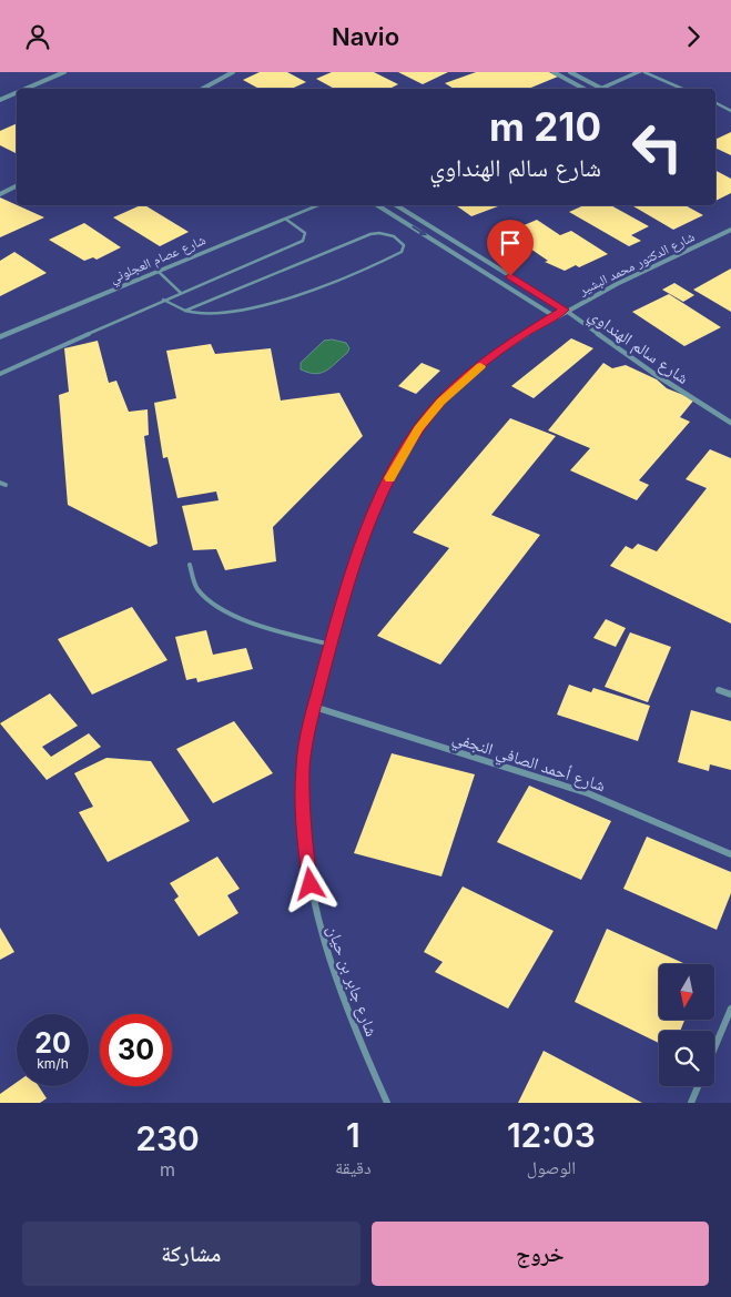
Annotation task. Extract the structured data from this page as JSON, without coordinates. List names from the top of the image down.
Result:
{
  "streets": {
    "street": [
      "شارع عصام العجلوني",
      "شارع الدكتور محمد البشير",
      "شارع سالم الهنداوي",
      "شارع أحمد الصافي النجفي",
      "شارع جابر بن حيان"
    ]
  },
  "crossings": [
    ["شارع الدكتور محمد البشير", "شارع سالم الهنداوي"],
    ["شارع الدكتور محمد البشير", "شارع جابر بن حيان"],
    ["شارع أحمد الصافي النجفي", "شارع جابر بن حيان"]
  ],
  "north": "bottom",
  "page": {
    "header": "Navio",
    "turn": ["210 m", "شارع سالم الهنداوي"],
    "speed": "20 km/h",
    "limit": "30",
    "eta": [
      "12:03",
      "الوصول",
      "1",
      "دقيقة",
      "230",
      "m"
    ],
    "buttons": ["خروج", "مشاركة"]
  }
}
